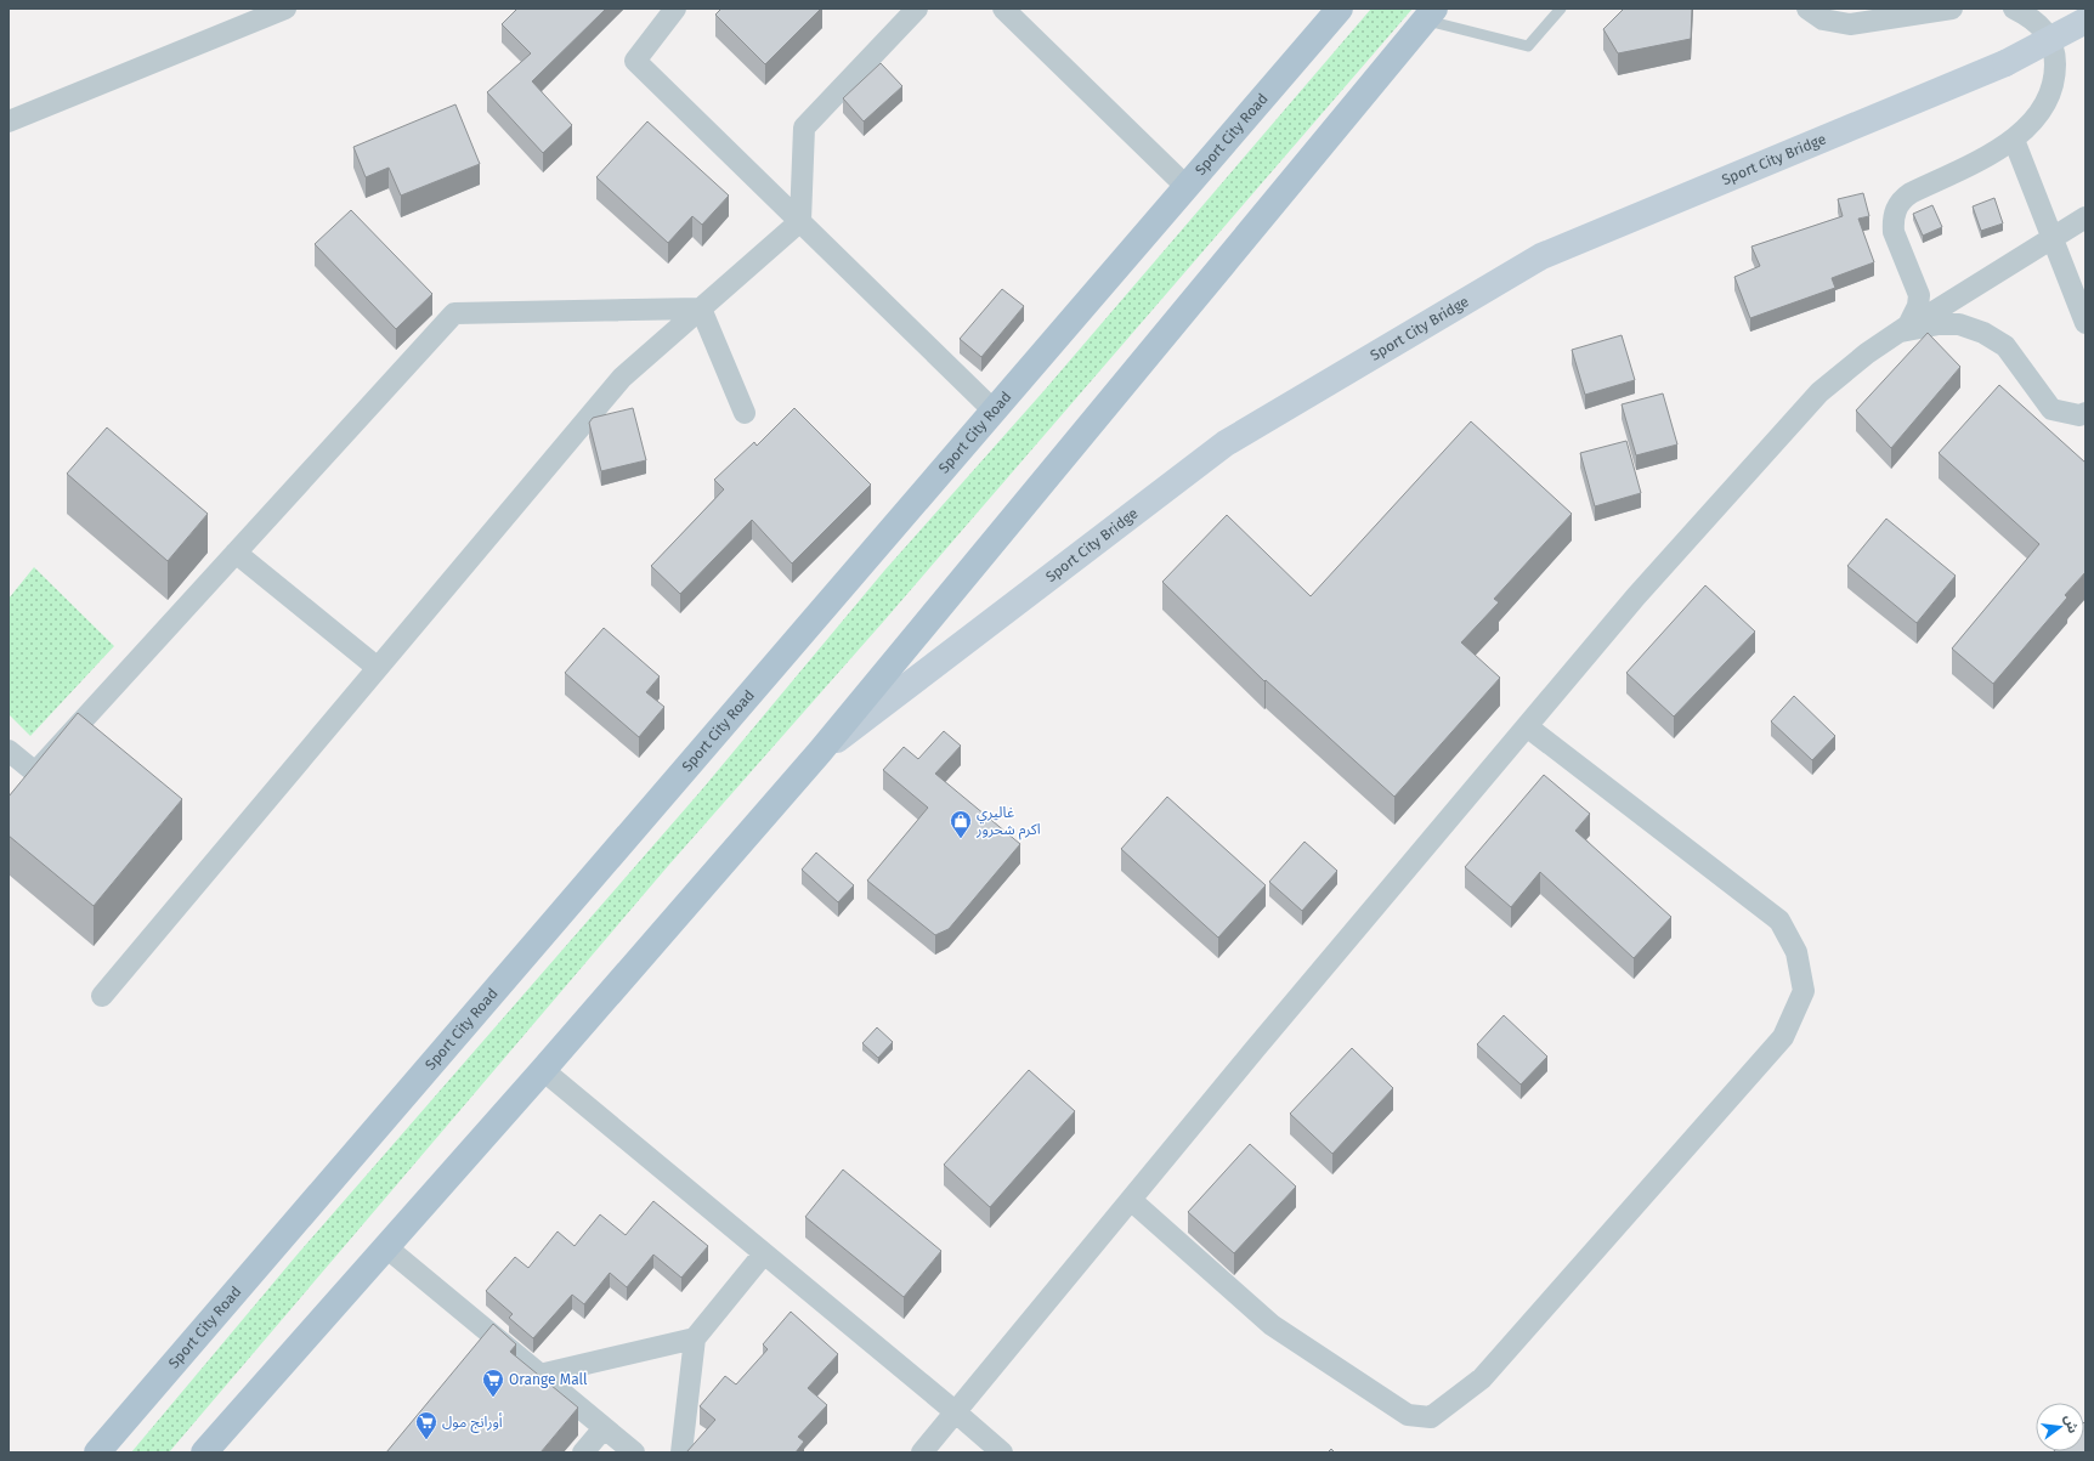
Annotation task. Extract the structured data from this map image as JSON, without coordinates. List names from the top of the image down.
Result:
{
  "streets": {
    "main road": ["Sport City Road", "Sport City Bridge"]
  },
  "places": {
    "shop": ["غاليري اكرم شحرور"],
    "supermarket": ["Orange Mall", "أورانج مول"]
  },
  "north": "right"
}
